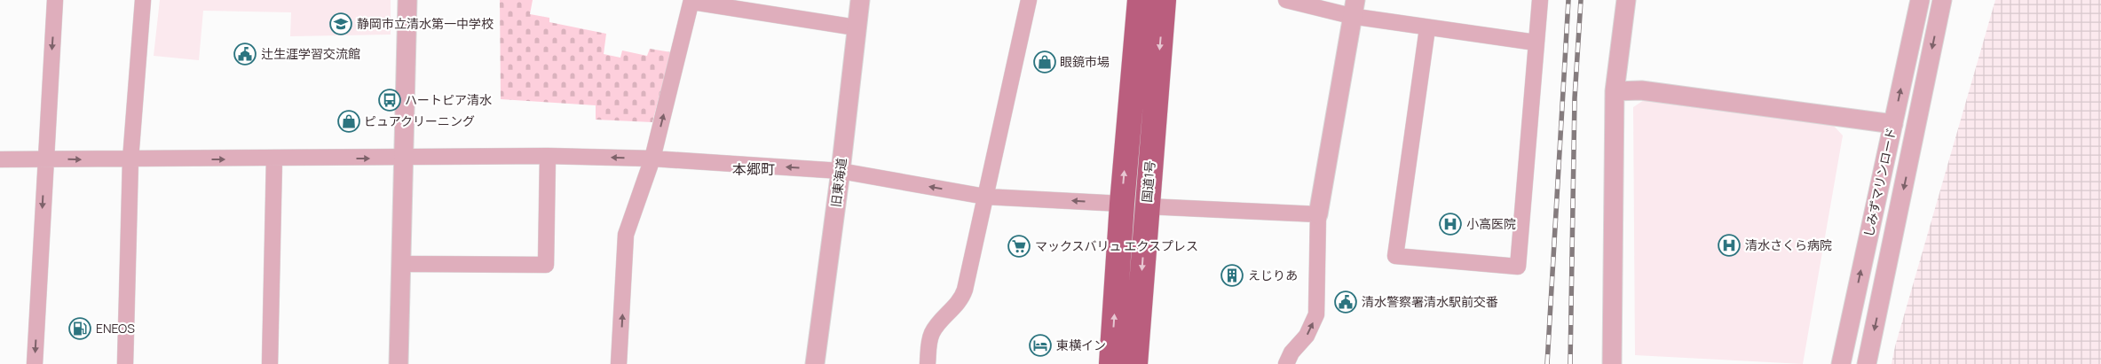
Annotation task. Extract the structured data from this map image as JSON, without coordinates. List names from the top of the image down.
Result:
{
  "streets": {
    "highway": ["国道1号"],
    "street": ["旧東海道", "しみずマリンロード"]
  },
  "districts": ["本郷町"],
  "places": {
    "school or university": ["静岡市立清水第一中学校"],
    "public building": ["辻生涯学習交流館", "清水警察署清水駅前交番"],
    "shop": ["眼鏡市場", "ピュアクリーニング"],
    "bus stop": ["ハートピア清水"],
    "hospital": ["小高医院", "清水さくら病院"],
    "supermarket": ["マックスバリュ エクスプレス"],
    "building": ["えじりあ"],
    "fuel station": ["ENEOS"],
    "hotel": ["東横イン"]
  }
}
